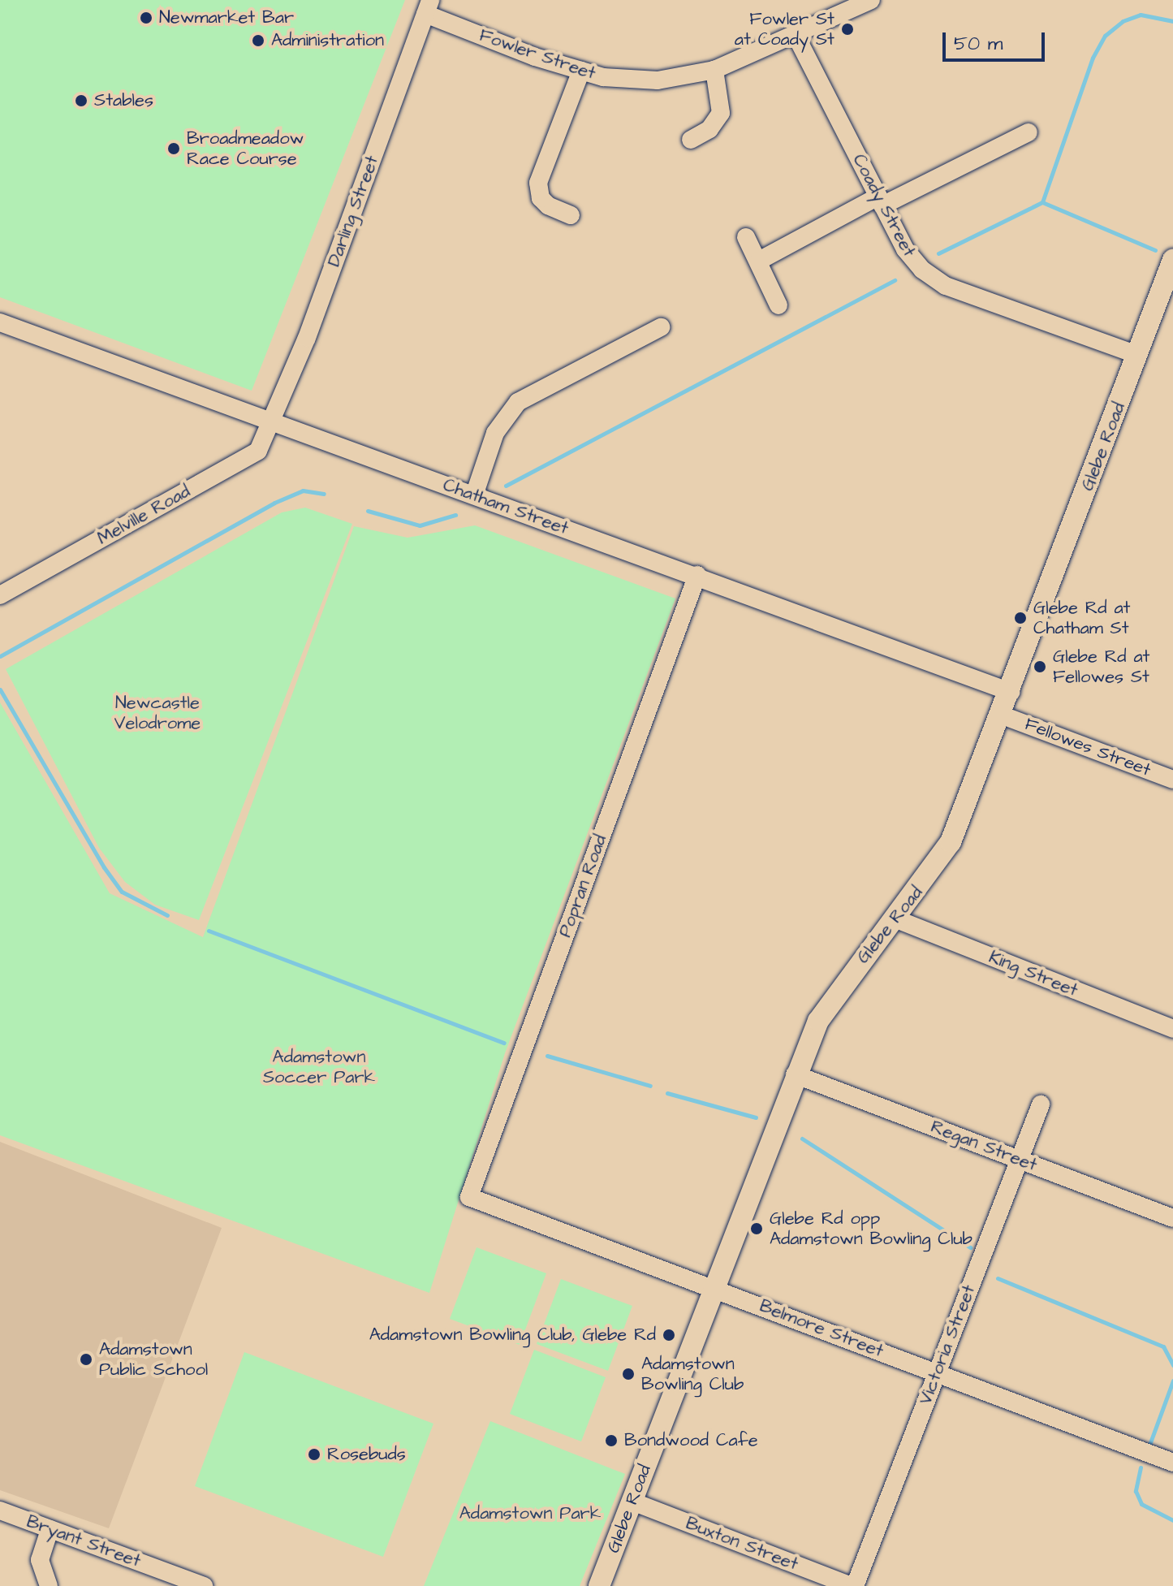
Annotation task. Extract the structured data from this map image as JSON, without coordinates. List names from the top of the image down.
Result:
{
  "streets": {
    "main road": ["Glebe Road"],
    "street": [
      "Fowler Street",
      "Coady Street",
      "Darling Street",
      "Chatham Street",
      "Melville Road",
      "Fellowes Street",
      "Popran Road",
      "King Street",
      "Regan Street",
      "Belmore Street",
      "Victoria Street",
      "Bryant Street",
      "Buxton Street"
    ]
  },
  "crossings": [
    ["Fowler Street", "Coady Street"],
    ["Fowler Street", "Darling Street"],
    ["Coady Street", "Glebe Road"],
    ["Darling Street", "Chatham Street"],
    ["Darling Street", "Melville Road"],
    ["Glebe Road", "Chatham Street"],
    ["Glebe Road", "Fellowes Street"],
    ["Glebe Road", "King Street"],
    ["Glebe Road", "Regan Street"],
    ["Glebe Road", "Belmore Street"],
    ["Glebe Road", "Buxton Street"],
    ["Chatham Street", "Melville Road"],
    ["Chatham Street", "Popran Road"],
    ["Popran Road", "Belmore Street"],
    ["Regan Street", "Victoria Street"],
    ["Belmore Street", "Victoria Street"],
    ["Victoria Street", "Buxton Street"]
  ],
  "parks": ["Newcastle Velodrome", "Adamstown Soccer Park", "Adamstown Park"],
  "places": [
    "Newmarket Bar",
    "Fowler St at Coady St",
    "Administration",
    "Stables",
    "Broadmeadow Race Course",
    "Glebe Rd at Chatham St",
    "Glebe Rd at Fellowes St",
    "Glebe Rd opp Adamstown Bowling Club",
    "Adamstown Bowling Club, Glebe Rd",
    "Adamstown Public School",
    "Adamstown Bowling Club",
    "Bondwood Cafe",
    "Rosebuds"
  ],
  "scale_bar": "50 m"
}
